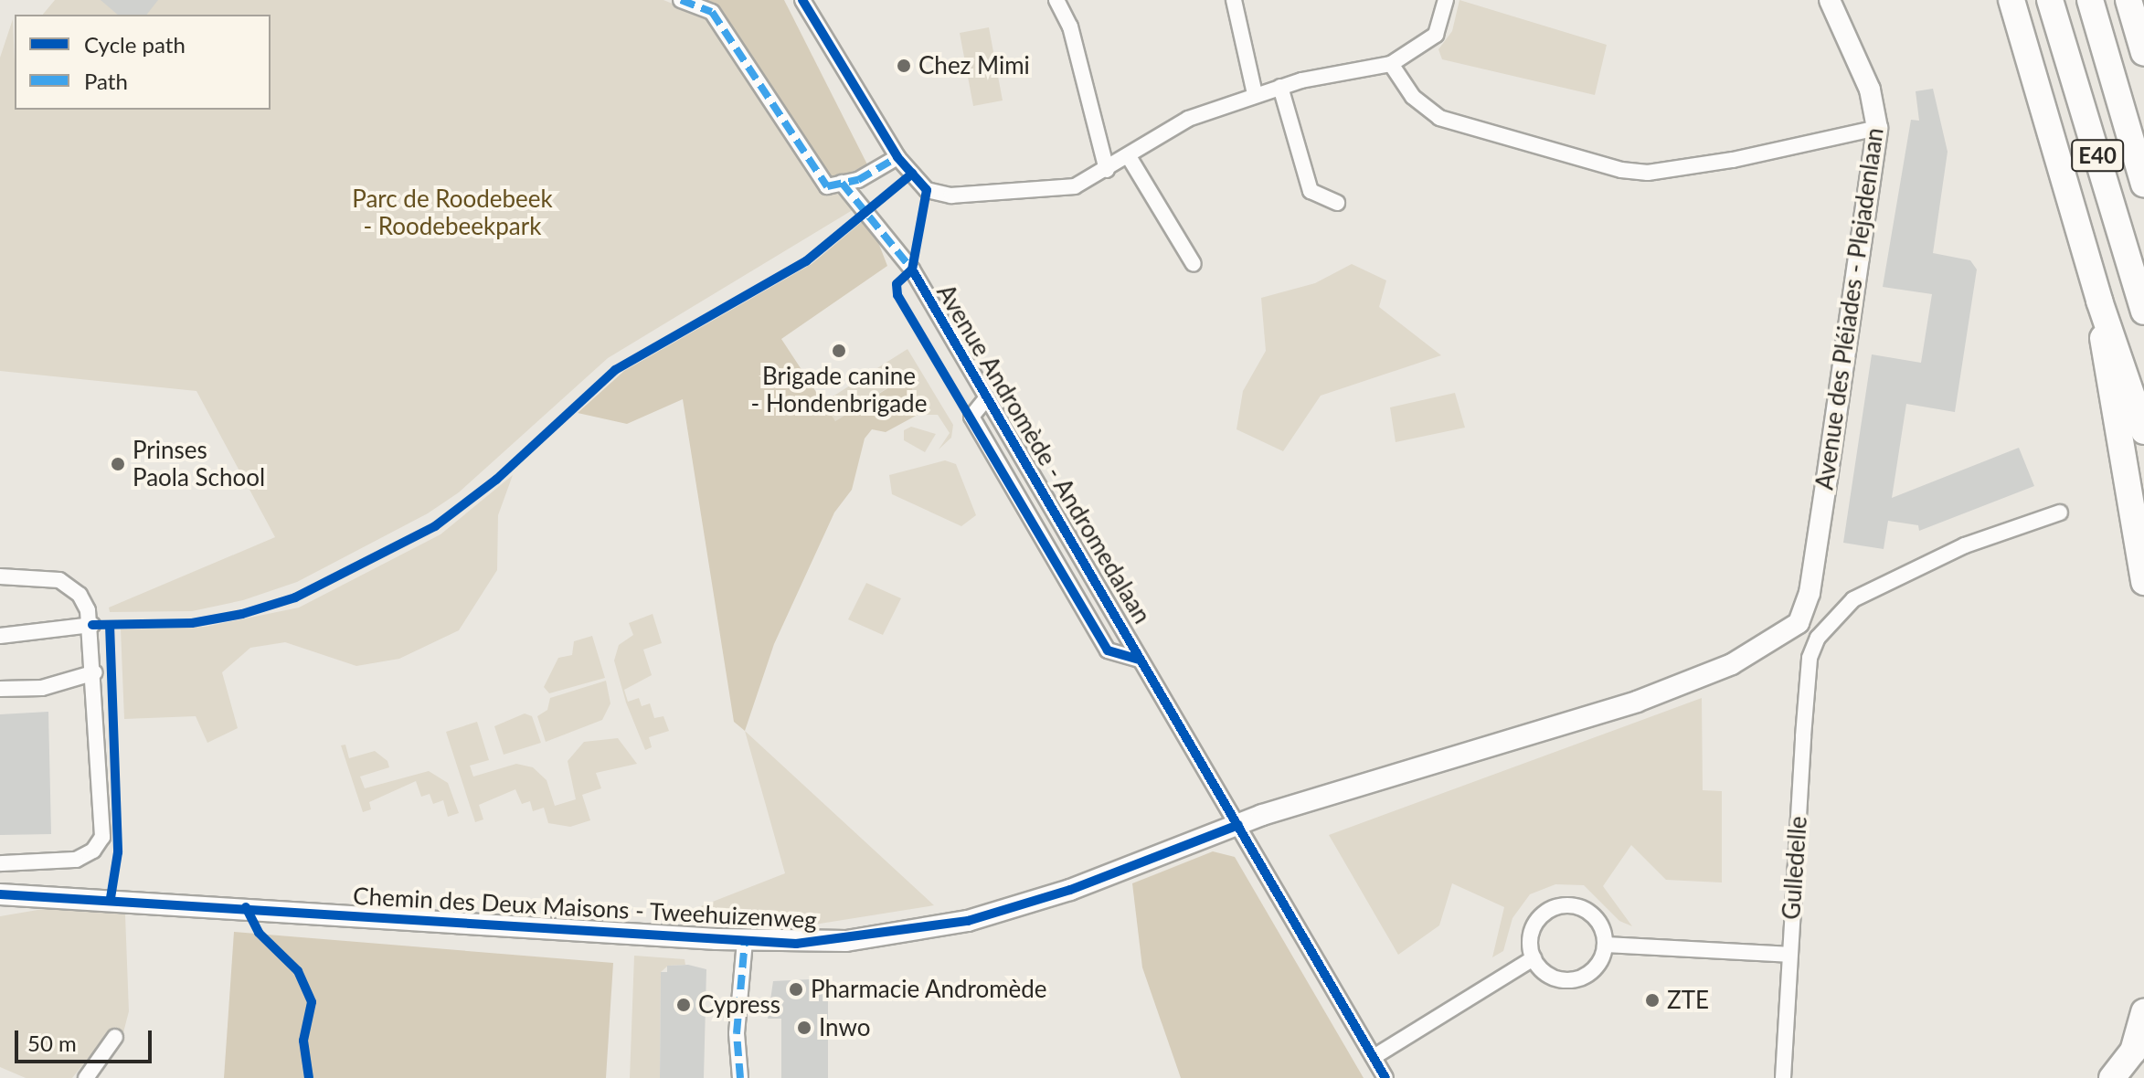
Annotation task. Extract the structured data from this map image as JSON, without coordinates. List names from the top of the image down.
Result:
{
  "streets": {
    "highway": ["E40"],
    "street": [
      "Avenue des Pléiades - Plejadenlaan",
      "Avenue Andromède - Andromedalaan",
      "Gulledelle",
      "Chemin des Deux Maisons - Tweehuizenweg"
    ]
  },
  "crossings": [
    ["Avenue des Pléiades - Plejadenlaan", "Chemin des Deux Maisons - Tweehuizenweg"],
    ["Avenue Andromède - Andromedalaan", "Chemin des Deux Maisons - Tweehuizenweg"]
  ],
  "parks": ["Parc de Roodebeek - Roodebeekpark"],
  "places": [
    "Chez Mimi",
    "Brigade canine - Hondenbrigade",
    "Prinses Paola School",
    "Pharmacie Andromède",
    "ZTE",
    "Cypress",
    "Inwo"
  ],
  "legend": ["Cycle path", "Path"],
  "scale_bar": "50 m"
}
